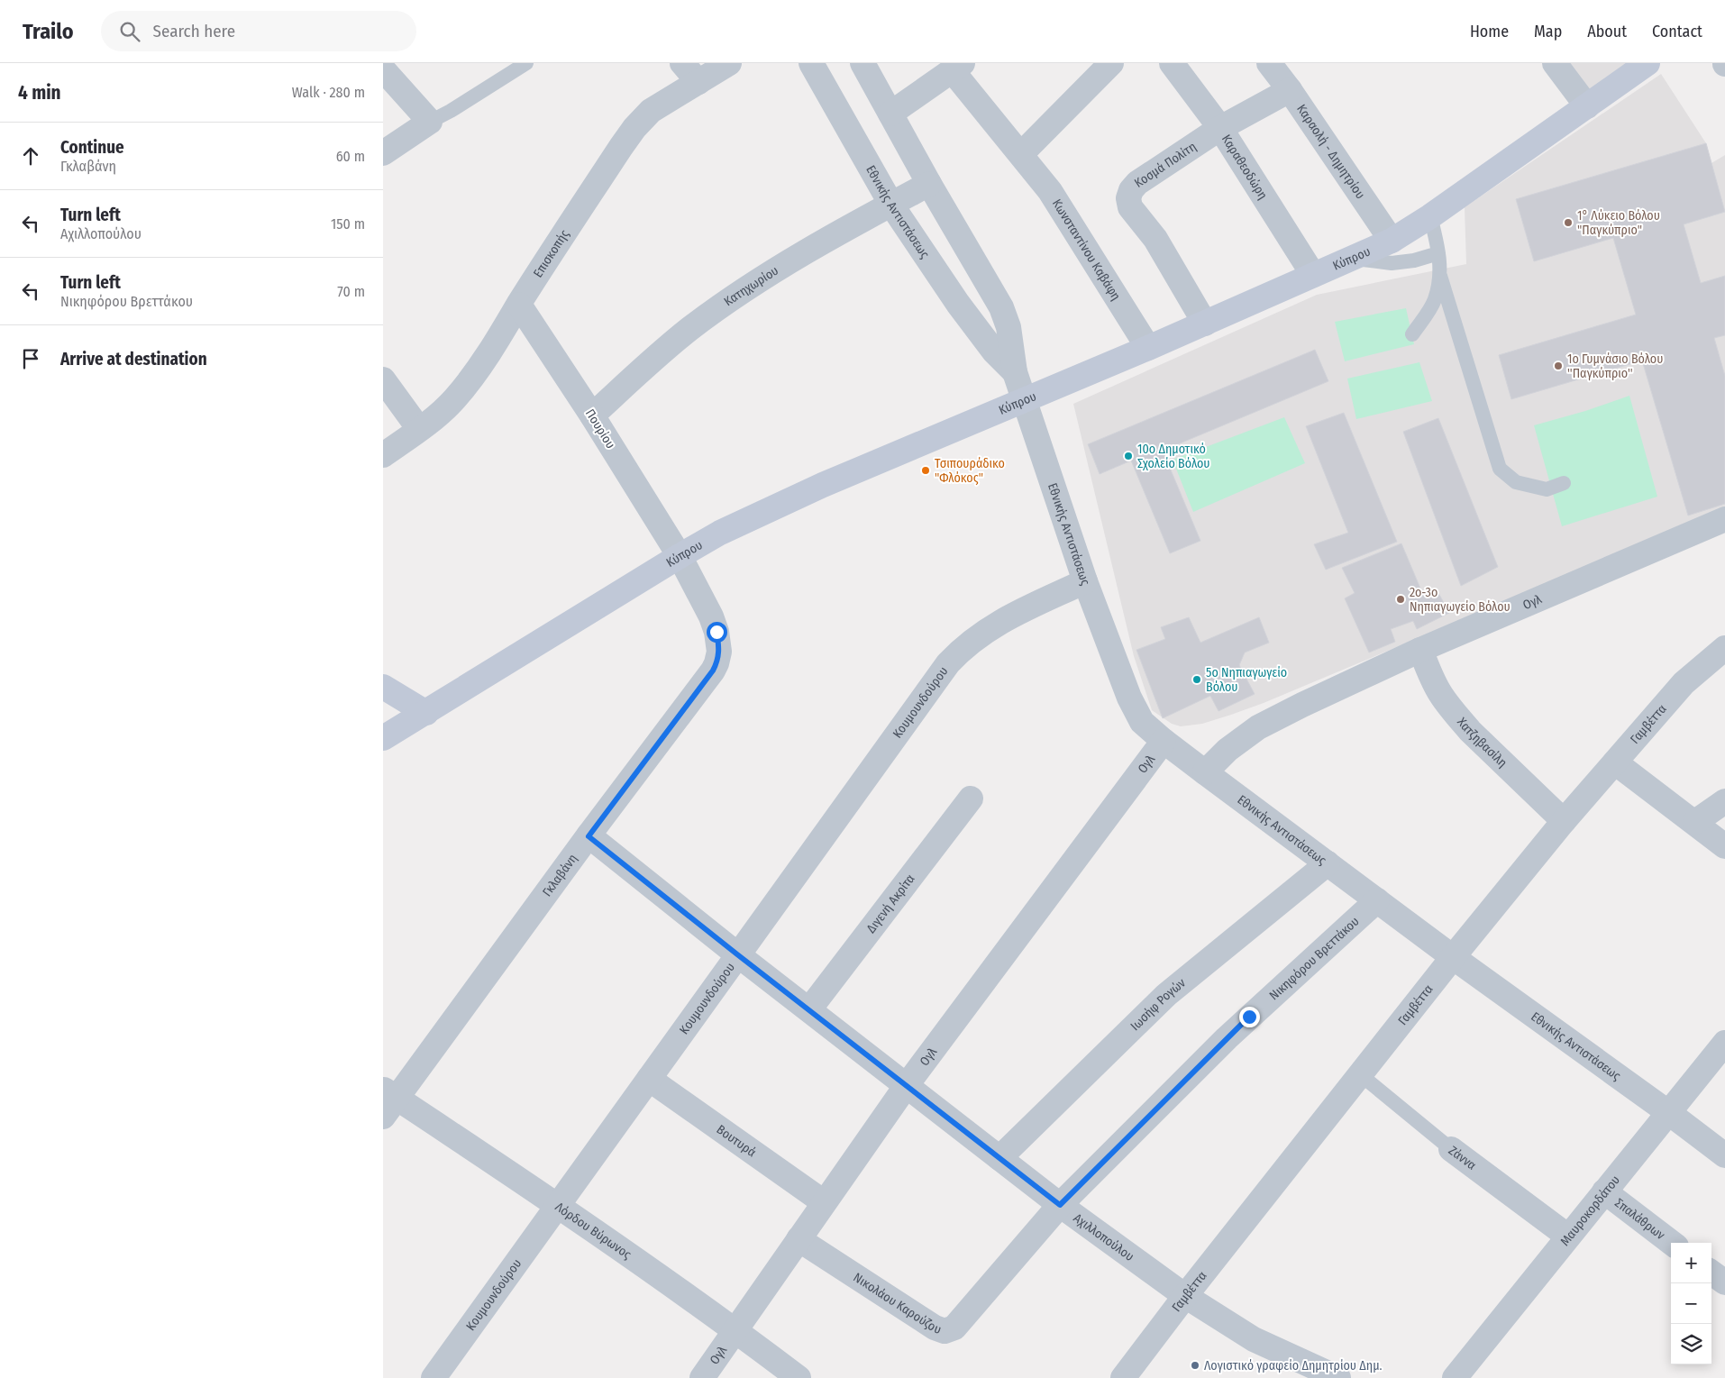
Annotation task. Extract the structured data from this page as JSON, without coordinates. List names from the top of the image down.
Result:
{
  "streets": {
    "street": [
      "Καραολή - Δημητρίου",
      "Κοσμά Πολίτη",
      "Καραθεοδώρη",
      "Εθνικής Αντιστάσεως",
      "Κωνσταντίνου Καβάφη",
      "Επισκοπής",
      "Κύπρου",
      "Κατηχωρίου",
      "Πουρίου",
      "Ογλ",
      "Κουμουνδούρου",
      "Γαμβέττα",
      "Χατζηβασίλη",
      "Γκλαβάνη",
      "Διγενή Ακρίτα",
      "Νικηφόρου Βρεττάκου",
      "Ιωσήφ Ρογών",
      "Βουτυρά",
      "Ζάννα",
      "Μαυροκορδάτου",
      "Σπαλάθρων",
      "Λόρδου Βύρωνος",
      "Αχιλλοπούλου",
      "Νικολάου Καρούζου"
    ]
  },
  "crossings": [
    ["Καραολή - Δημητρίου", "Κοσμά Πολίτη"],
    ["Καραολή - Δημητρίου", "Κύπρου"],
    ["Κοσμά Πολίτη", "Καραθεοδώρη"],
    ["Κοσμά Πολίτη", "Κύπρου"],
    ["Καραθεοδώρη", "Κύπρου"],
    ["Εθνικής Αντιστάσεως", "Κύπρου"],
    ["Εθνικής Αντιστάσεως", "Κατηχωρίου"],
    ["Εθνικής Αντιστάσεως", "Ογλ"],
    ["Εθνικής Αντιστάσεως", "Κουμουνδούρου"],
    ["Εθνικής Αντιστάσεως", "Γαμβέττα"],
    ["Εθνικής Αντιστάσεως", "Νικηφόρου Βρεττάκου"],
    ["Εθνικής Αντιστάσεως", "Ιωσήφ Ρογών"],
    ["Εθνικής Αντιστάσεως", "Μαυροκορδάτου"],
    ["Κωνσταντίνου Καβάφη", "Κύπρου"],
    ["Επισκοπής", "Πουρίου"],
    ["Κύπρου", "Πουρίου"],
    ["Κύπρου", "Γκλαβάνη"],
    ["Κατηχωρίου", "Πουρίου"],
    ["Πουρίου", "Γκλαβάνη"],
    ["Ογλ", "Χατζηβασίλη"],
    ["Ογλ", "Βουτυρά"],
    ["Ογλ", "Λόρδου Βύρωνος"],
    ["Ογλ", "Αχιλλοπούλου"],
    ["Ογλ", "Νικολάου Καρούζου"],
    ["Κουμουνδούρου", "Βουτυρά"],
    ["Κουμουνδούρου", "Λόρδου Βύρωνος"],
    ["Κουμουνδούρου", "Αχιλλοπούλου"],
    ["Γαμβέττα", "Χατζηβασίλη"],
    ["Γαμβέττα", "Ζάννα"],
    ["Γαμβέττα", "Αχιλλοπούλου"],
    ["Γκλαβάνη", "Λόρδου Βύρωνος"],
    ["Γκλαβάνη", "Αχιλλοπούλου"],
    ["Διγενή Ακρίτα", "Αχιλλοπούλου"],
    ["Νικηφόρου Βρεττάκου", "Αχιλλοπούλου"],
    ["Νικηφόρου Βρεττάκου", "Νικολάου Καρούζου"],
    ["Ιωσήφ Ρογών", "Αχιλλοπούλου"],
    ["Ζάννα", "Μαυροκορδάτου"],
    ["Μαυροκορδάτου", "Σπαλάθρων"],
    ["Αχιλλοπούλου", "Νικολάου Καρούζου"]
  ],
  "places": [
    "1° Λύκειο Βόλου \"Παγκύπριο\"",
    "1ο Γυμνάσιο Βόλου ''Παγκύπριο''",
    "10ο Δημοτικό Σχολείο Βόλου",
    "Τσιπουράδικο \"Φλόκος\"",
    "2ο-3ο Νηπιαγωγείο Βόλου",
    "5ο Νηπιαγωγείο Βόλου",
    "Λογιστικό γραφείο Δημητρίου Δημ."
  ],
  "page": {
    "header": "Trailo",
    "search": "Search here",
    "nav": [
      "Home",
      "Map",
      "About",
      "Contact"
    ],
    "heading": ["4 min", "Walk · 280 m"],
    "list": [
      ["Continue", "Γκλαβάνη", "60 m"],
      ["Turn left", "Αχιλλοπούλου", "150 m"],
      ["Turn left", "Νικηφόρου Βρεττάκου", "70 m"],
      "Arrive at destination"
    ],
    "map_buttons": ["+", "−"]
  }
}
